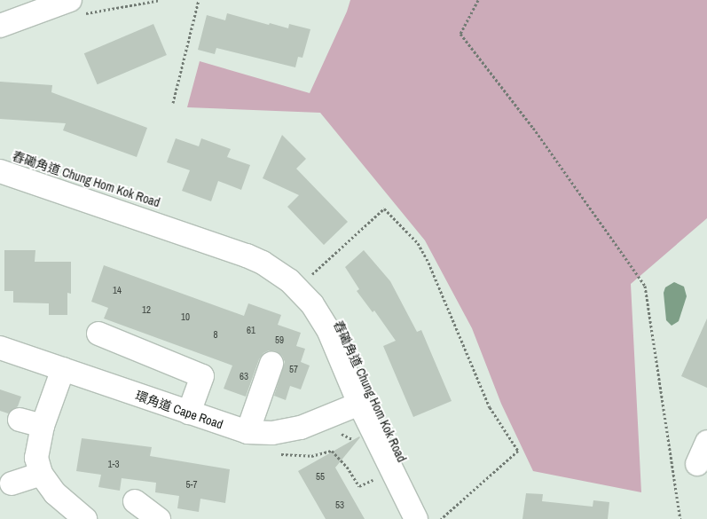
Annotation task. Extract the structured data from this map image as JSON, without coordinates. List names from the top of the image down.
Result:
{
  "streets": {
    "street": ["舂磡角道 Chung Hom Kok Road", "環角道 Cape Road"]
  },
  "crossings": [
    ["舂磡角道 Chung Hom Kok Road", "環角道 Cape Road"]
  ],
  "house_numbers": [
    "14",
    "12",
    "10",
    "61",
    "8",
    "59",
    "57",
    "63",
    "1-3",
    "55",
    "5-7",
    "53"
  ]
}
